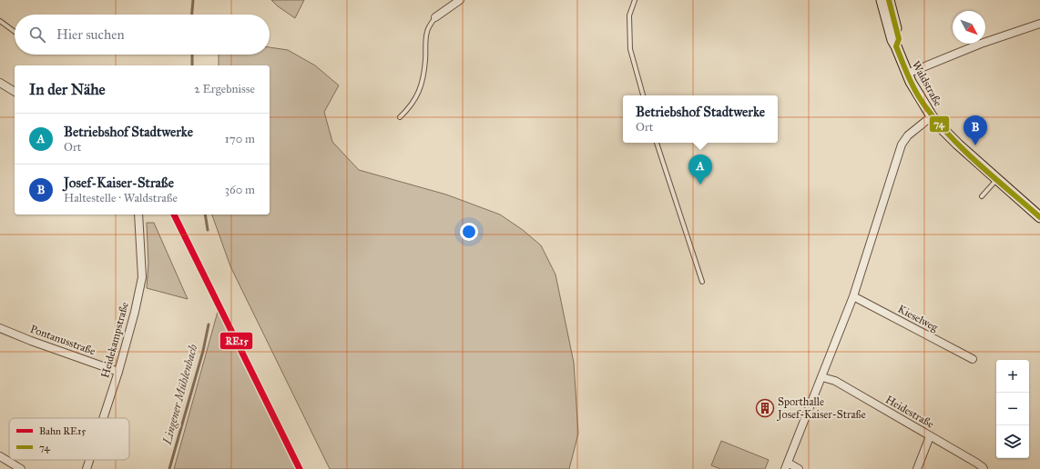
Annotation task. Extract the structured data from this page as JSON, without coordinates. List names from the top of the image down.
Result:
{
  "streets": {
    "street": [
      "Waldstraße",
      "Kieselweg",
      "Pontanusstraße",
      "Heidekampstraße",
      "Heidestraße"
    ]
  },
  "crossings": [
    ["Pontanusstraße", "Heidekampstraße"]
  ],
  "water": ["Lingener Mühlenbach"],
  "places": {
    "building": ["Sporthalle Josef-Kaiser-Straße"]
  },
  "lines": ["transit line 74", "rail line RE15"],
  "legend": ["Bahn RE15", "74"],
  "north": "bottom right",
  "page": {
    "search": "Hier suchen",
    "heading": ["In der Nähe", "2 Ergebnisse"],
    "popup": ["Betriebshof Stadtwerke", "Ort"],
    "list": [
      {
        "mark": "A",
        "name": "Betriebshof Stadtwerke",
        "note": "Ort",
        "value": "170 m"
      },
      {
        "mark": "B",
        "name": "Josef-Kaiser-Straße",
        "note": "Haltestelle · Waldstraße",
        "value": "360 m"
      }
    ],
    "pins": ["B", "A"],
    "map_buttons": ["+", "−"]
  }
}
